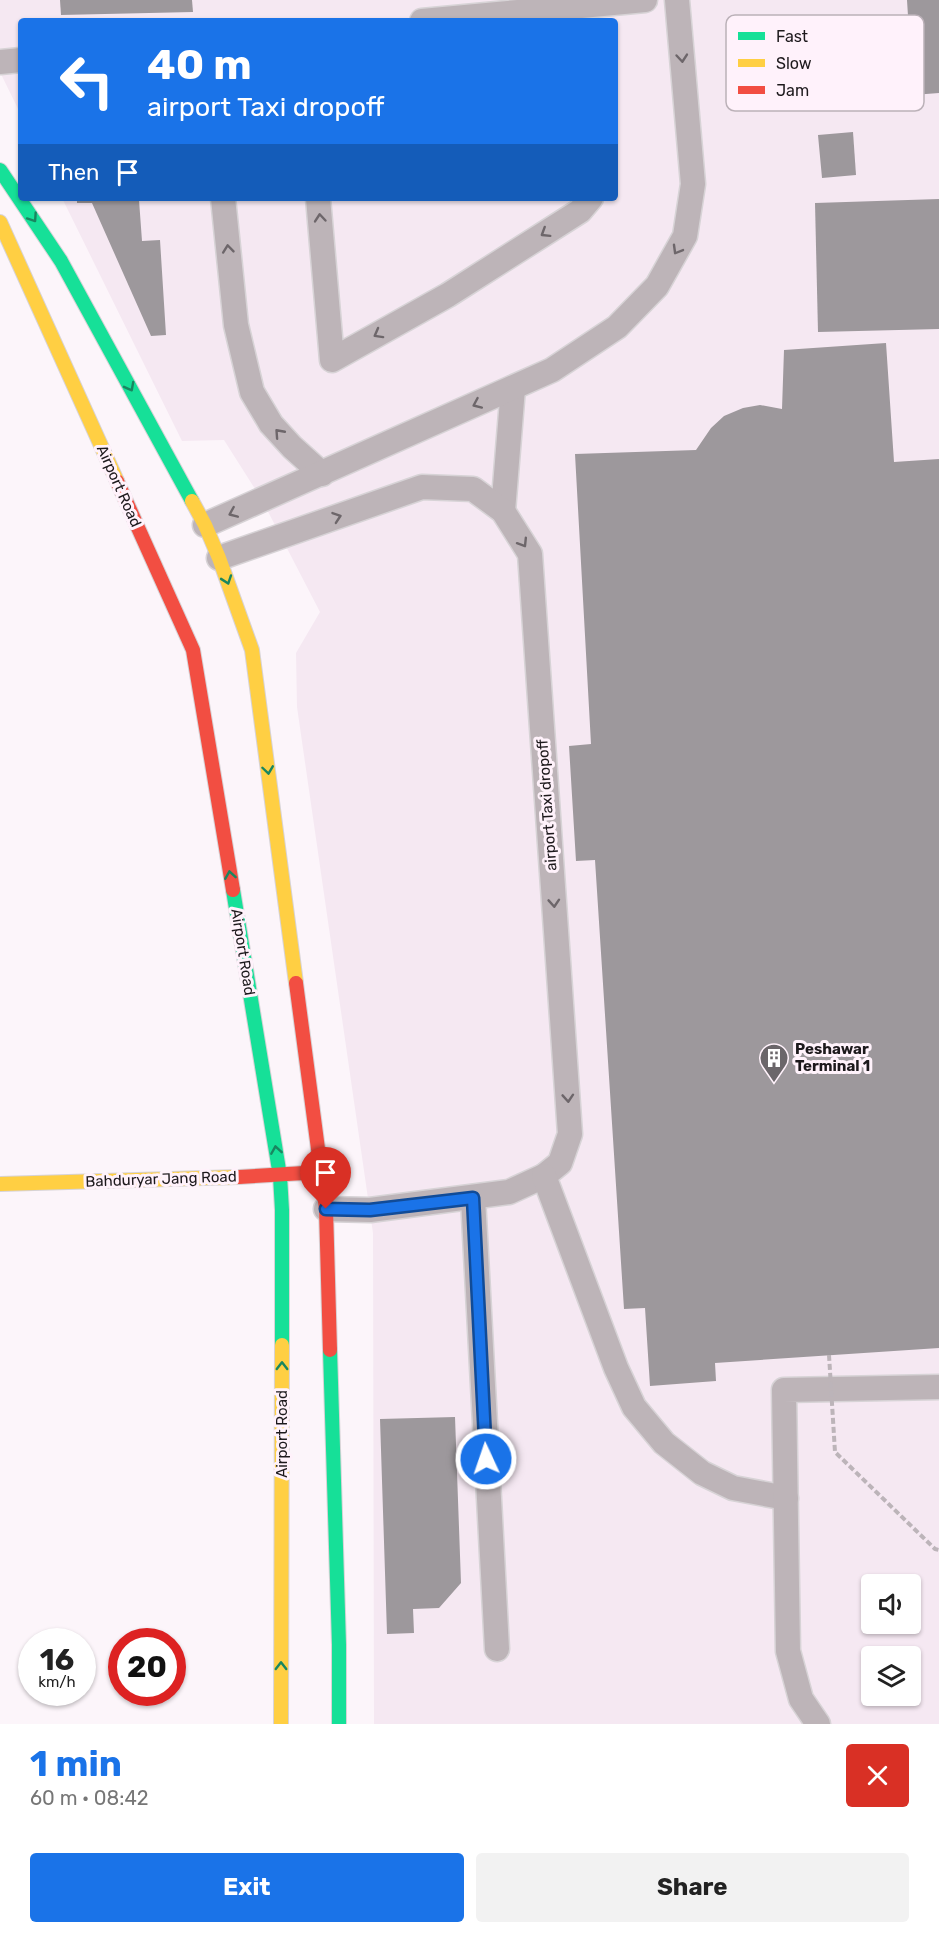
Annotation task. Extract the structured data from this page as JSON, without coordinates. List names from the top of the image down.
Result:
{
  "streets": {
    "main road": ["Airport Road", "Bahduryar Jang Road"],
    "lane": ["airport Taxi dropoff"]
  },
  "crossings": [
    ["Airport Road", "Bahduryar Jang Road"]
  ],
  "places": {
    "building": ["Peshawar Terminal 1"]
  },
  "legend": ["Fast", "Slow", "Jam"],
  "page": {
    "turn": ["40 m", "airport Taxi dropoff"],
    "then": "Then",
    "speed": "16 km/h",
    "limit": "20",
    "heading": ["1 min", "60 m · 08:42"],
    "buttons": ["Exit", "Share"]
  }
}
